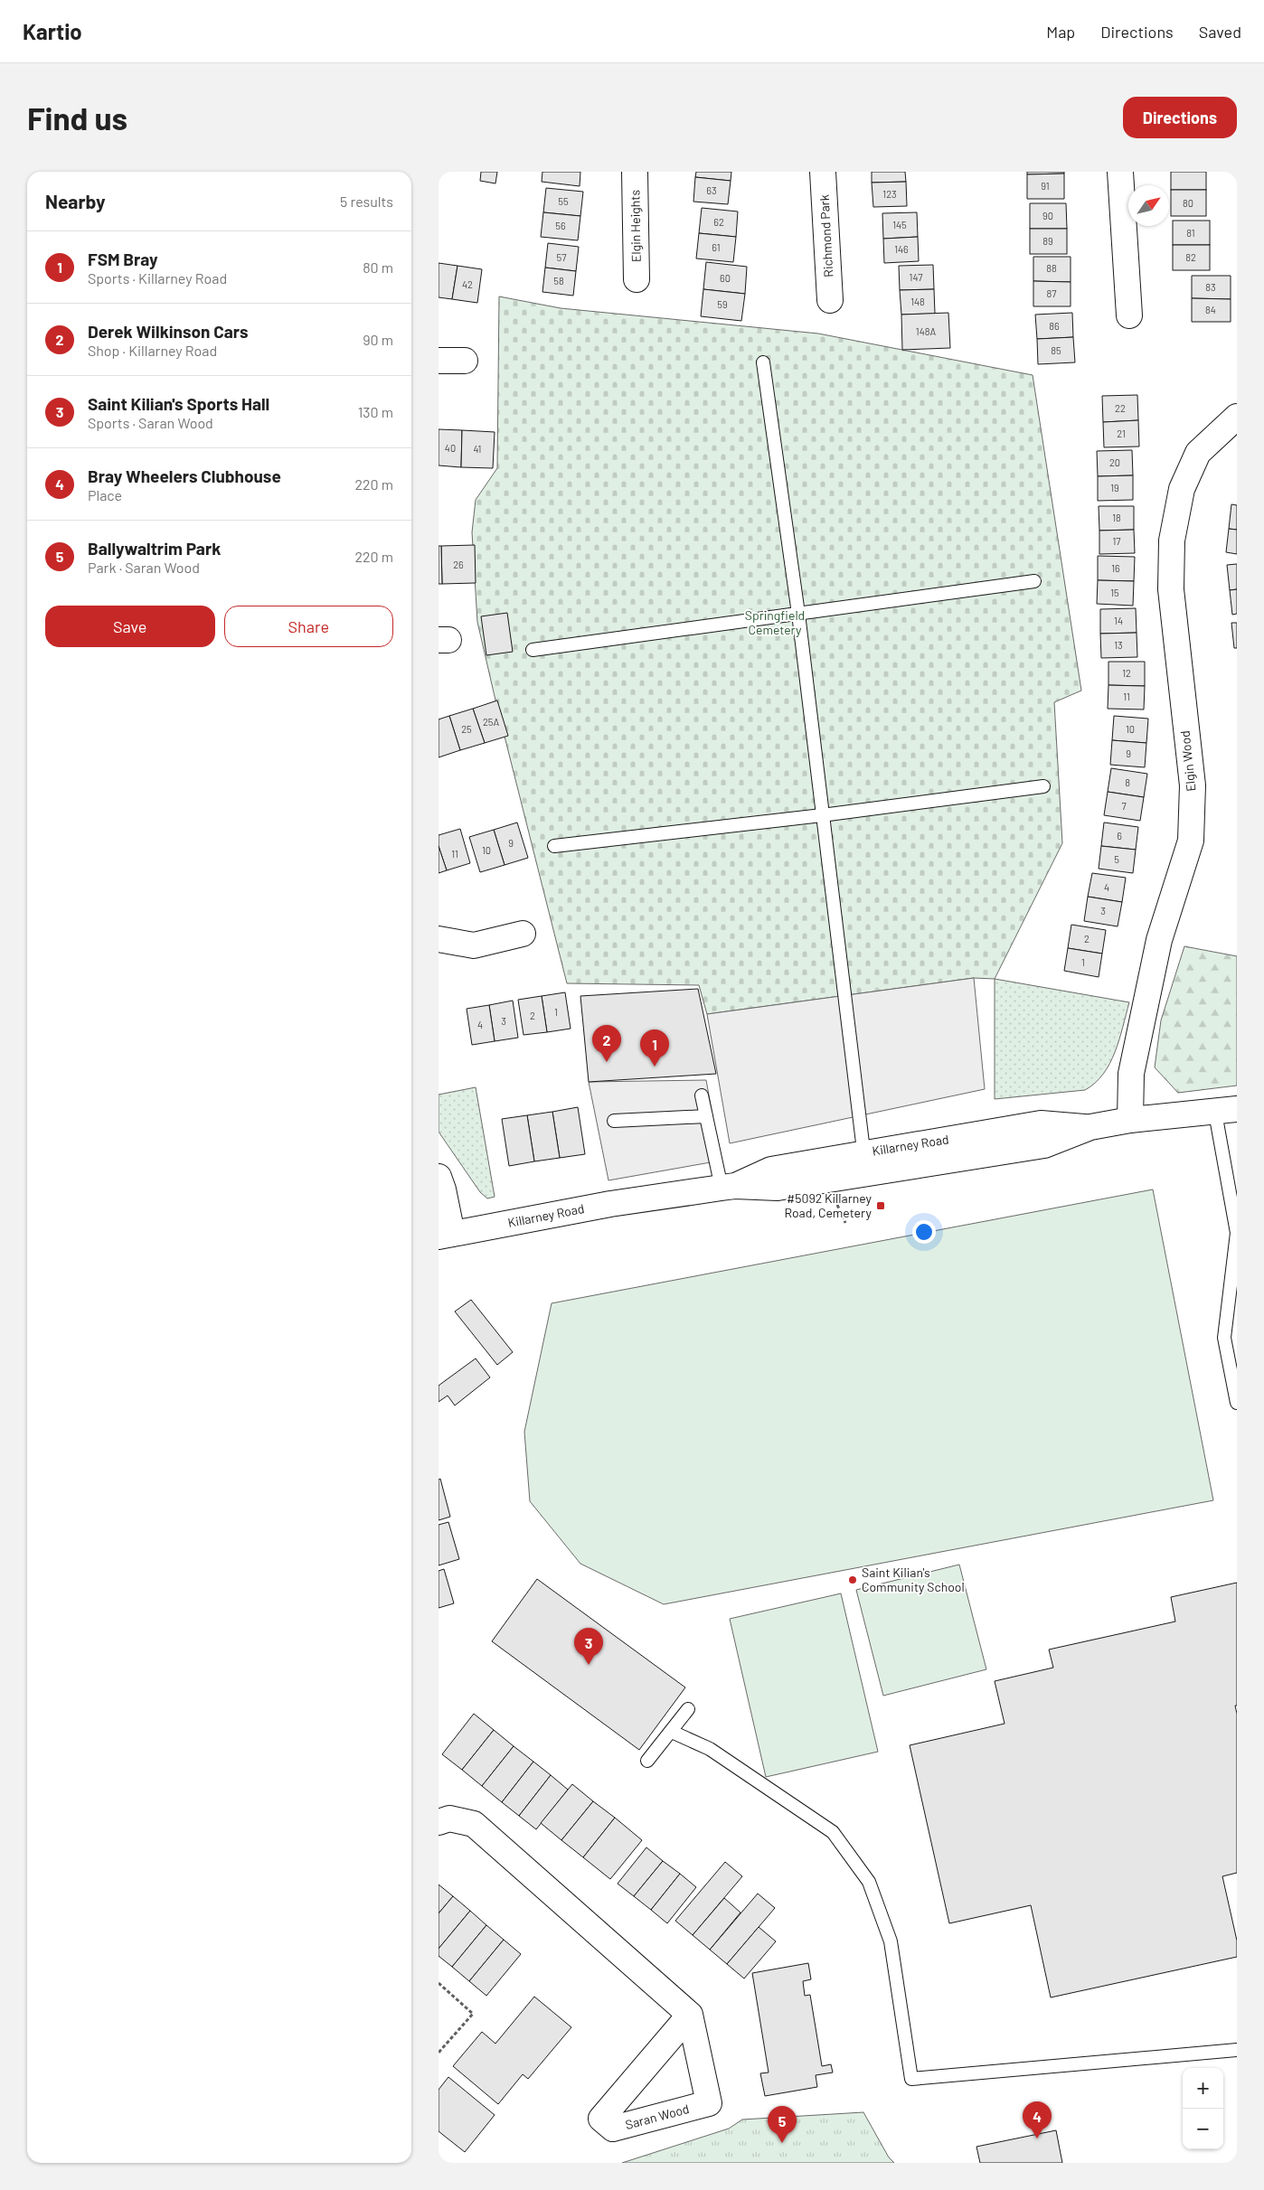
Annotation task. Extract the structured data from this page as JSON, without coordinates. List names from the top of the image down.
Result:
{
  "streets": {
    "street": [
      "Elgin Heights",
      "Richmond Park",
      "Elgin Wood",
      "Killarney Road",
      "Saran Wood"
    ]
  },
  "crossings": [
    ["Elgin Wood", "Killarney Road"]
  ],
  "parks": ["Springfield Cemetery"],
  "places": {
    "transit": ["#5092 Killarney Road, Cemetery"],
    "other": ["Saint Kilian's Community School"]
  },
  "house_numbers": [
    "91",
    "63",
    "123",
    "55",
    "80",
    "90",
    "62",
    "145",
    "56",
    "81",
    "89",
    "61",
    "146",
    "57",
    "82",
    "88",
    "147",
    "60",
    "58",
    "42",
    "83",
    "87",
    "148",
    "59",
    "84",
    "86",
    "148A",
    "85",
    "22",
    "21",
    "40",
    "41",
    "20",
    "19",
    "18",
    "17",
    "26",
    "16",
    "15",
    "14",
    "13",
    "12",
    "11",
    "25A",
    "25",
    "10",
    "9",
    "8",
    "7",
    "6",
    "9",
    "10",
    "11",
    "5",
    "4",
    "3",
    "2",
    "1",
    "1",
    "2",
    "3",
    "4"
  ],
  "north": "top right",
  "page": {
    "header": "Kartio",
    "nav": ["Map", "Directions", "Saved"],
    "buttons": [
      "Directions",
      ["Save", "Share"]
    ],
    "title": "Find us",
    "heading": ["Nearby", "5 results"],
    "list": [
      {
        "mark": "1",
        "name": "FSM Bray",
        "note": "Sports · Killarney Road",
        "value": "80 m"
      },
      {
        "mark": "2",
        "name": "Derek Wilkinson Cars",
        "note": "Shop · Killarney Road",
        "value": "90 m"
      },
      {
        "mark": "3",
        "name": "Saint Kilian's Sports Hall",
        "note": "Sports · Saran Wood",
        "value": "130 m"
      },
      {
        "mark": "4",
        "name": "Bray Wheelers Clubhouse",
        "note": "Place",
        "value": "220 m"
      },
      {
        "mark": "5",
        "name": "Ballywaltrim Park",
        "note": "Park · Saran Wood",
        "value": "220 m"
      }
    ],
    "pins": [
      "2",
      "1",
      "3",
      "4",
      "5"
    ],
    "map_buttons": ["+", "−"]
  }
}
